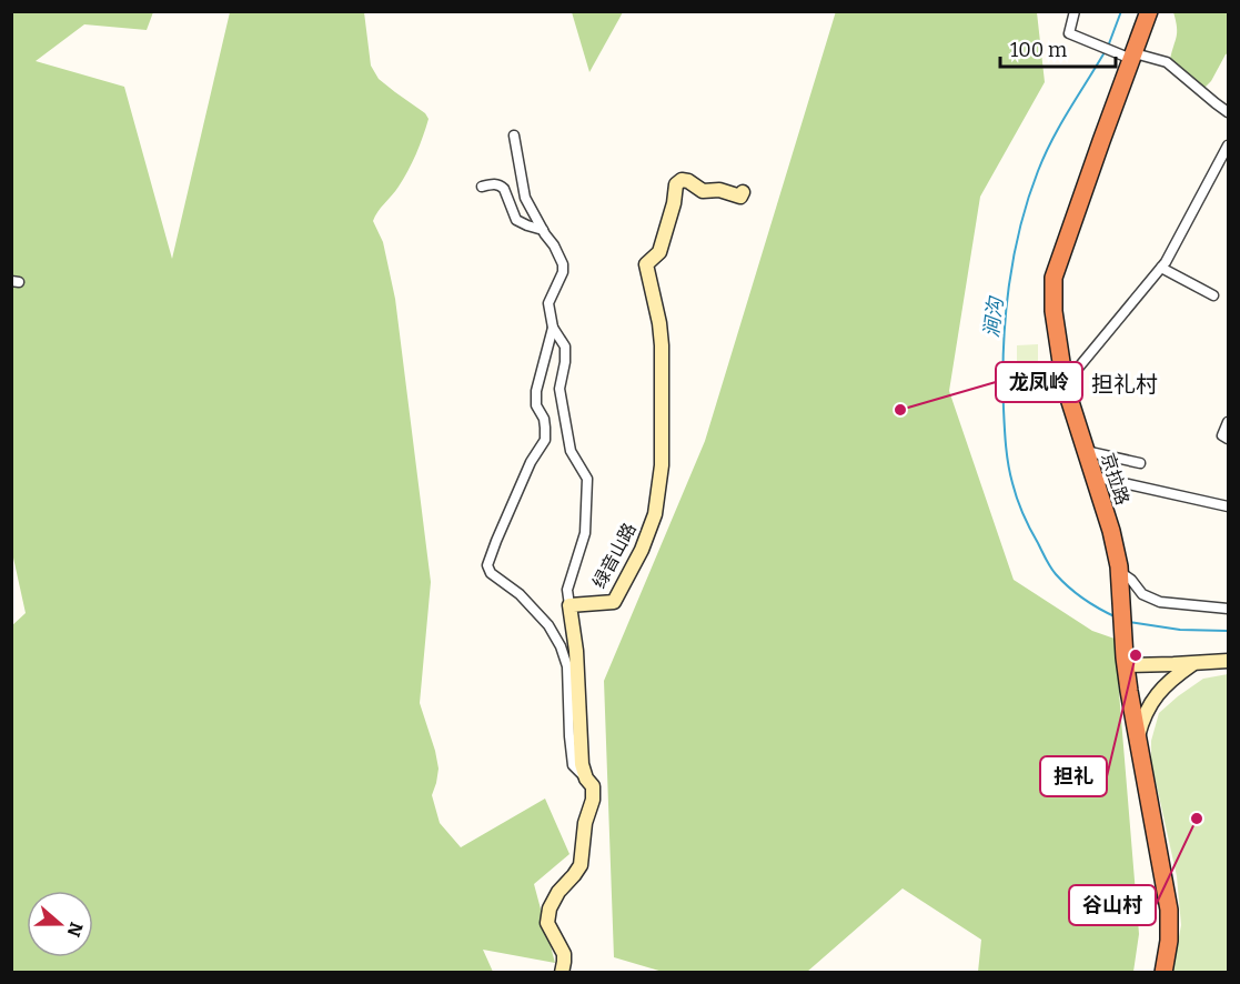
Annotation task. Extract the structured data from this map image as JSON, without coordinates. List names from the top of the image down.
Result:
{
  "streets": {
    "highway": ["京拉路"],
    "street": ["绿音山路"]
  },
  "districts": ["担礼村"],
  "water": ["涧沟"],
  "places": ["龙凤岭", "担礼", "谷山村"],
  "scale_bar": "100 m",
  "north": "right"
}
